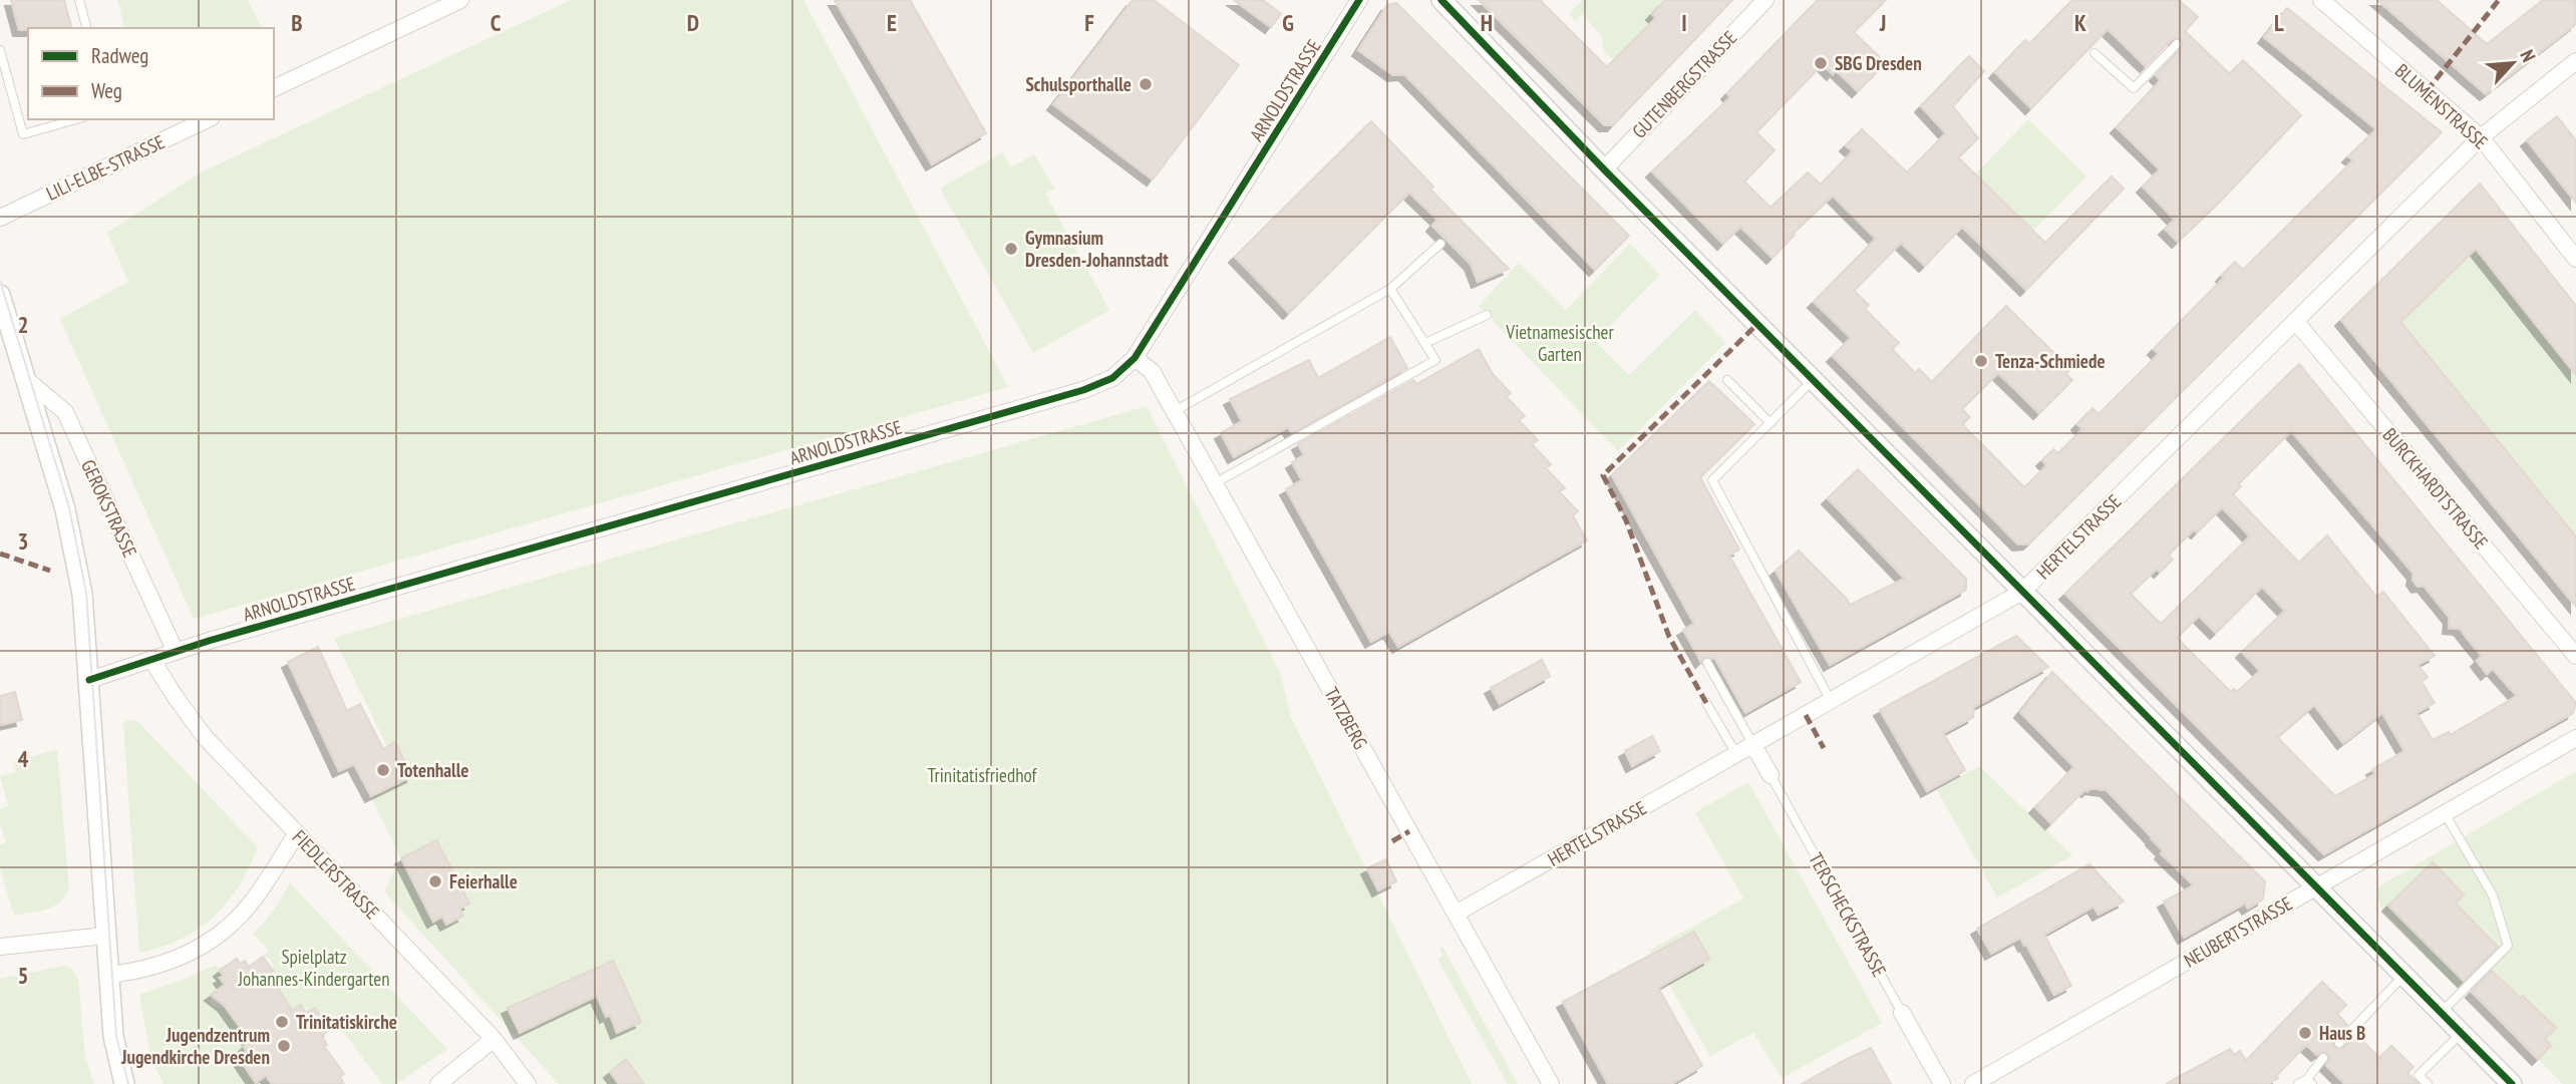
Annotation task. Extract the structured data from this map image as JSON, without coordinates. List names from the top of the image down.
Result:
{
  "streets": {
    "street": [
      "GUTENBERGSTRASSE",
      "ARNOLDSTRASSE",
      "BLUMENSTRASSE",
      "LILI-ELBE-STRASSE",
      "BURCKHARDTSTRASSE",
      "GEROKSTRASSE",
      "HERTELSTRASSE",
      "TATZBERG",
      "FIEDLERSTRASSE",
      "TERSCHECKSTRASSE",
      "NEUBERTSTRASSE"
    ]
  },
  "crossings": [
    ["ARNOLDSTRASSE", "GEROKSTRASSE"],
    ["ARNOLDSTRASSE", "TATZBERG"],
    ["ARNOLDSTRASSE", "FIEDLERSTRASSE"],
    ["BLUMENSTRASSE", "HERTELSTRASSE"],
    ["BURCKHARDTSTRASSE", "HERTELSTRASSE"],
    ["HERTELSTRASSE", "TATZBERG"],
    ["HERTELSTRASSE", "TERSCHECKSTRASSE"]
  ],
  "parks": ["Vietnamesischer Garten", "Trinitatisfriedhof", "Spielplatz Johannes-Kindergarten"],
  "places": [
    "SBG Dresden",
    "Schulsporthalle",
    "Gymnasium Dresden-Johannstadt",
    "Tenza-Schmiede",
    "Totenhalle",
    "Feierhalle",
    "Trinitatiskirche",
    "Haus B",
    "Jugendzentrum Jugendkirche Dresden"
  ],
  "legend": ["Radweg", "Weg"],
  "north": "top right",
  "grid": {
    "columns": [
      "B",
      "C",
      "D",
      "E",
      "F",
      "G",
      "H",
      "I",
      "J",
      "K",
      "L"
    ],
    "rows": [
      "2",
      "3",
      "4",
      "5"
    ]
  }
}
